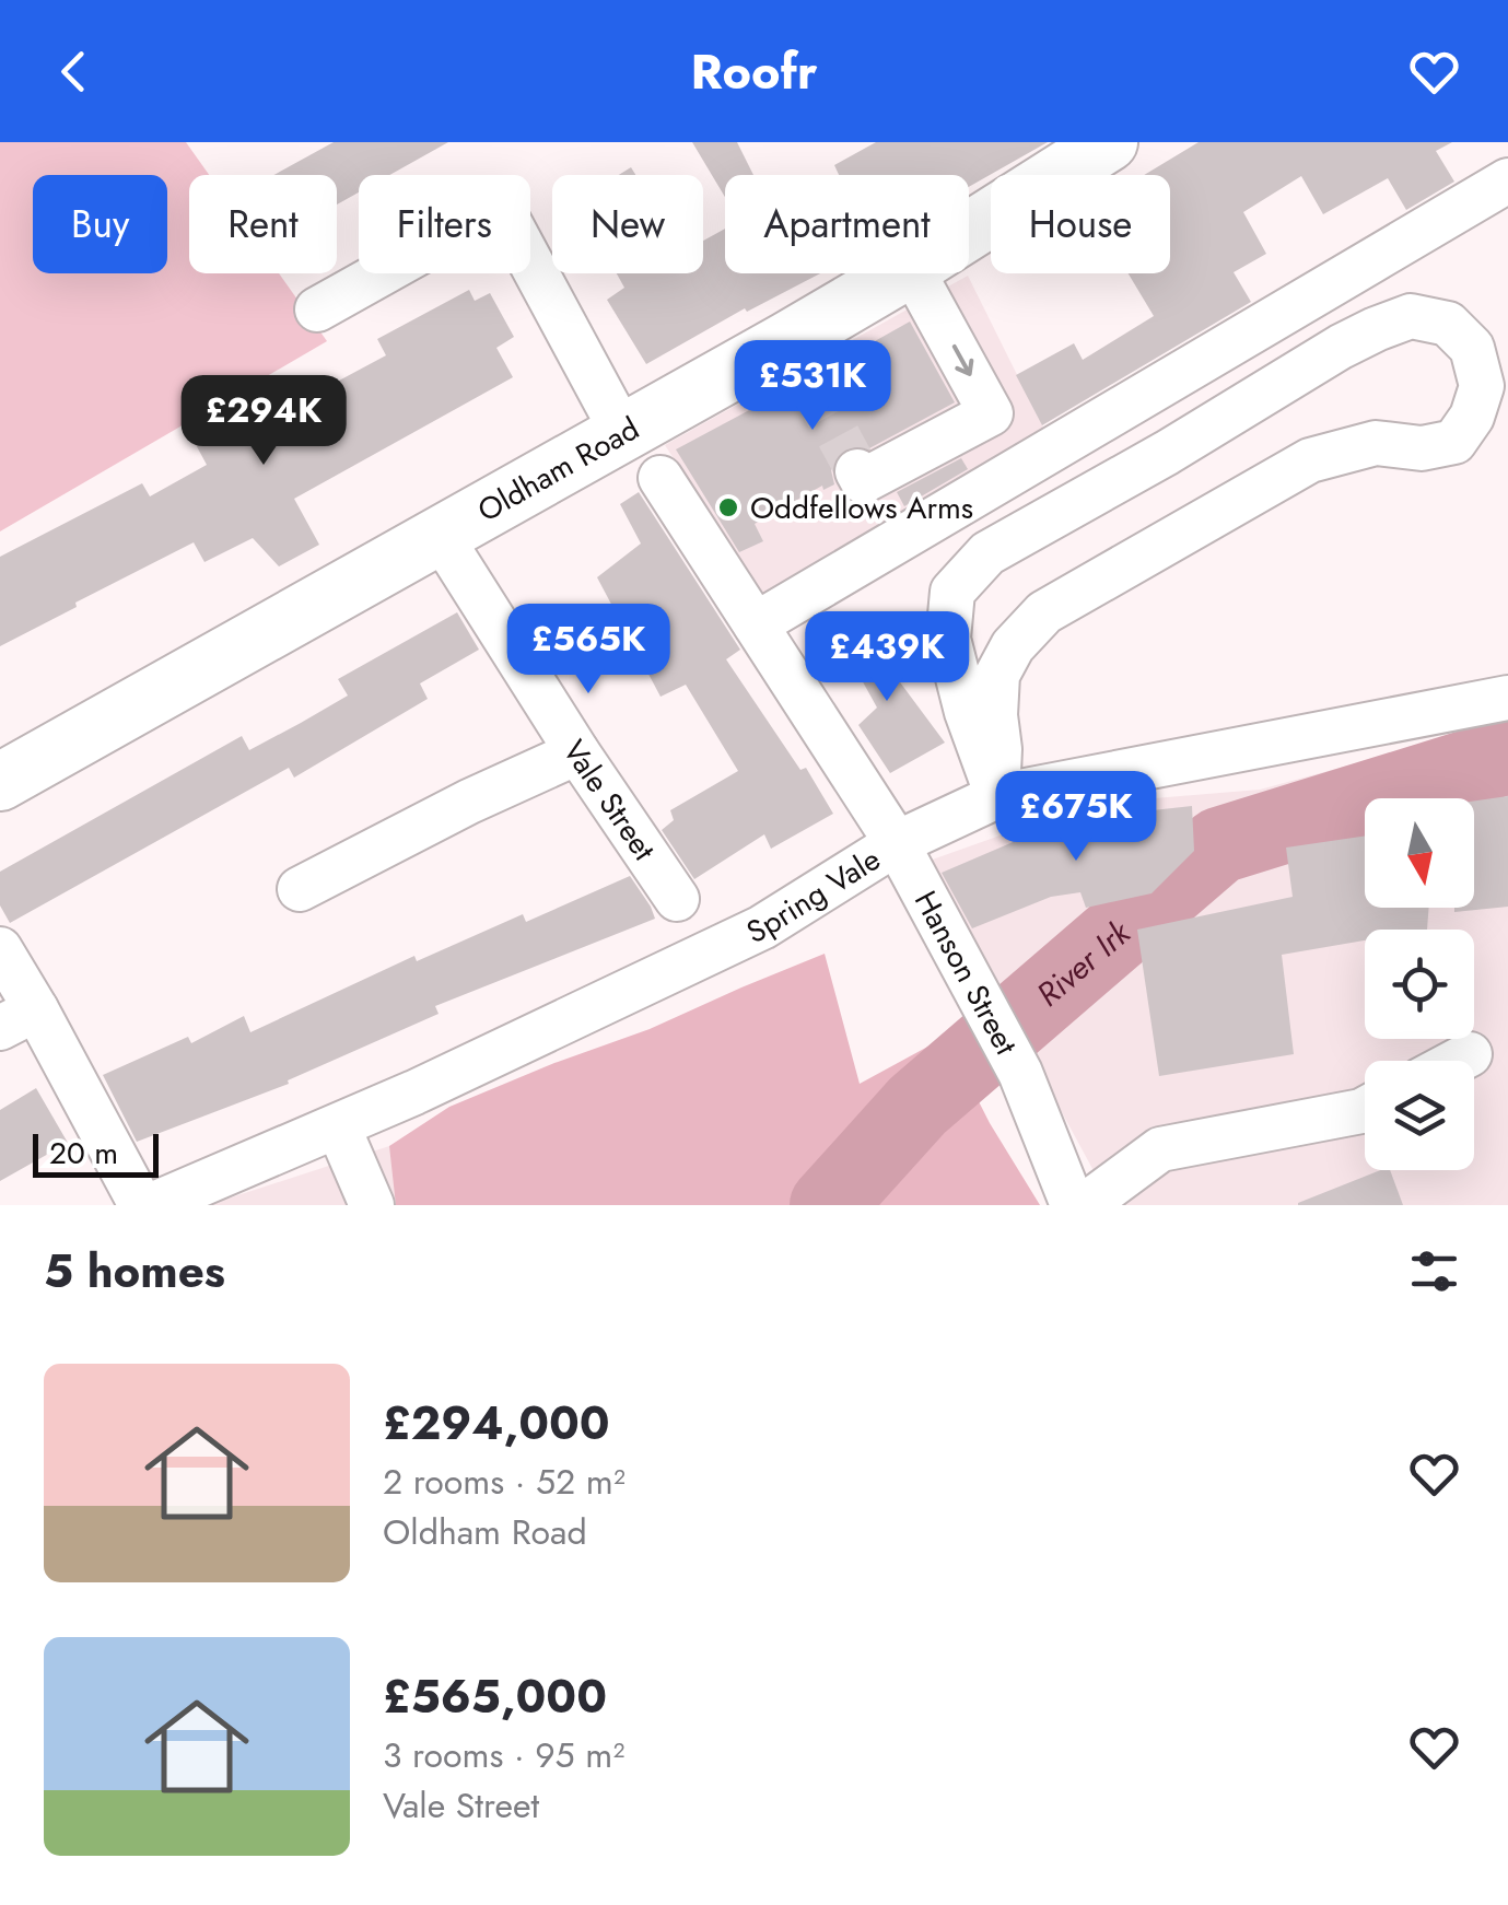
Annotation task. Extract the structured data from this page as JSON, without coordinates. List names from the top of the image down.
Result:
{
  "streets": {
    "main road": ["Oldham Road"],
    "street": ["Vale Street", "Spring Vale", "Hanson Street"]
  },
  "crossings": [
    ["Oldham Road", "Vale Street"],
    ["Spring Vale", "Hanson Street"]
  ],
  "water": ["River Irk"],
  "places": ["Oddfellows Arms"],
  "scale_bar": "20 m",
  "north": "bottom",
  "page": {
    "header": "Roofr",
    "chip": [
      "Buy",
      "Rent",
      "Filters",
      "New",
      "Apartment",
      "House"
    ],
    "price": [
      "£531K",
      "£294K",
      "£565K",
      "£439K",
      "£675K"
    ],
    "scale": "20 m",
    "heading": "5 homes",
    "list": [
      {
        "name": "£294,000",
        "note": "2 rooms · 52 m² · Oldham Road"
      },
      {
        "name": "£565,000",
        "note": "3 rooms · 95 m² · Vale Street"
      }
    ]
  }
}
